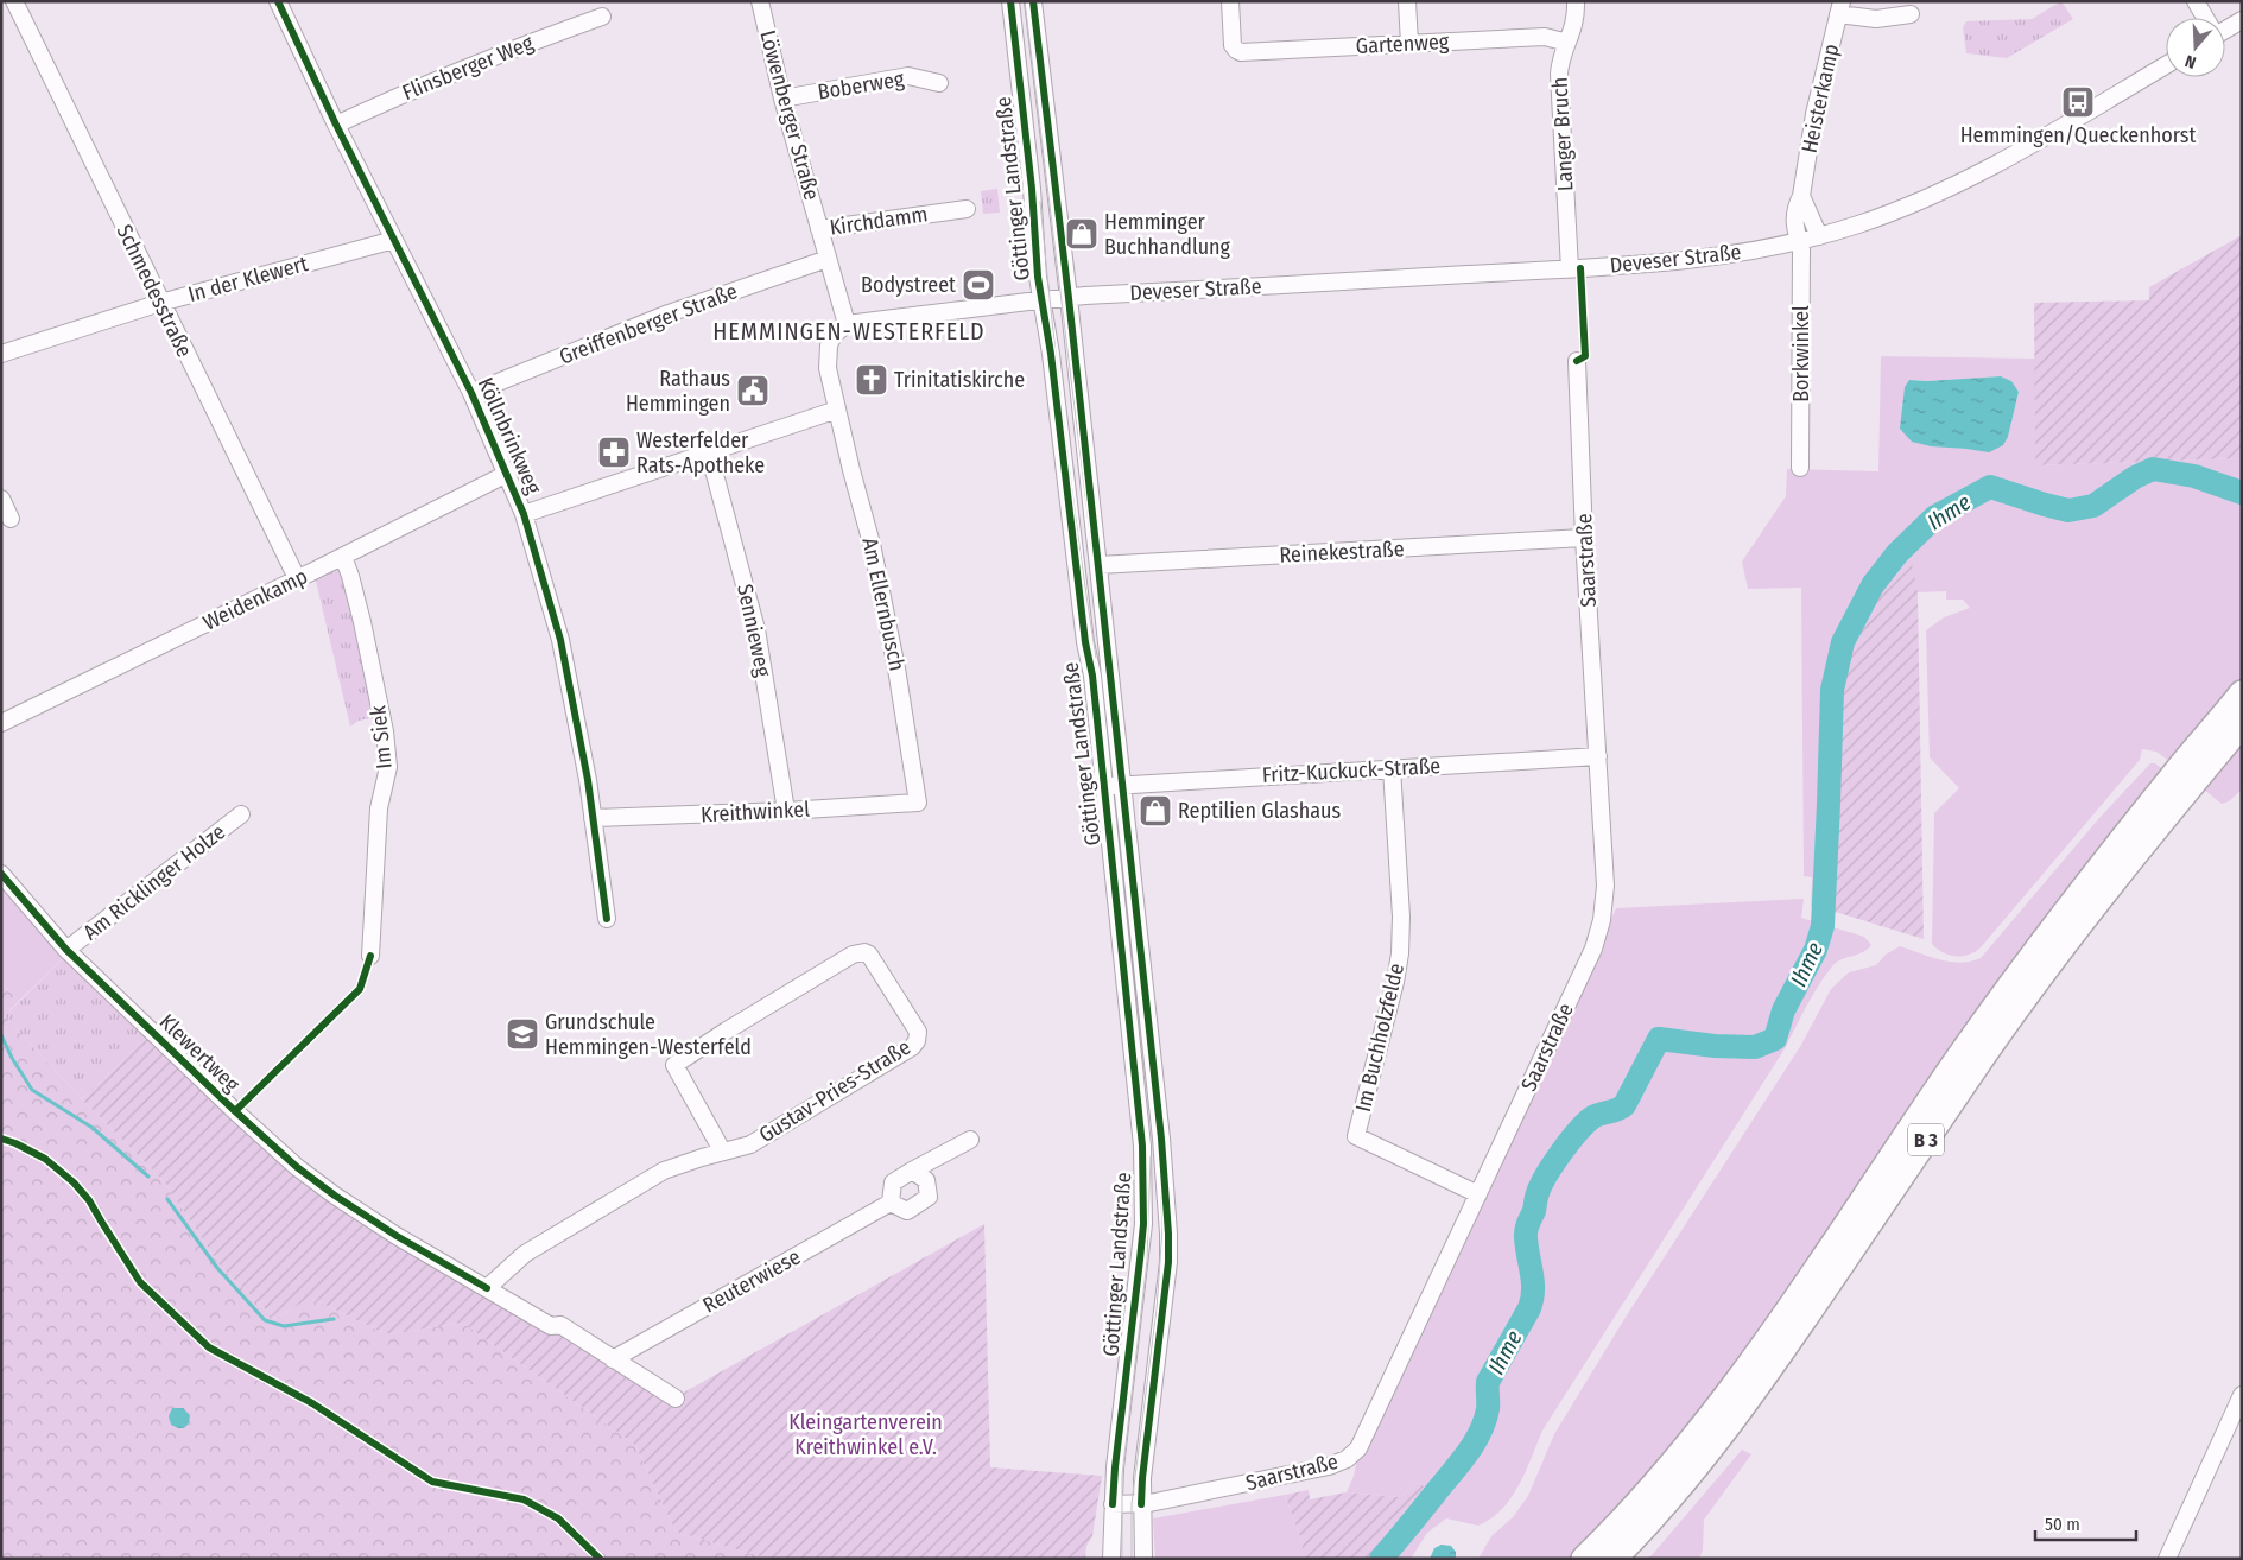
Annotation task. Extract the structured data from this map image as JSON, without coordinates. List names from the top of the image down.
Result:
{
  "streets": {
    "highway": ["B 3"],
    "street": [
      "Gartenweg",
      "Flinsberger Weg",
      "Boberweg",
      "Heisterkamp",
      "Löwenberger Straße",
      "Langer Bruch",
      "Göttinger Landstraße",
      "Kirchdamm",
      "Deveser Straße",
      "In der Klewert",
      "Schmedesstraße",
      "Greiffenberger Straße",
      "Borkwinkel",
      "Köllnbrinkweg",
      "Reinekestraße",
      "Saarstraße",
      "Weidenkamp",
      "Am Ellernbusch",
      "Sennieweg",
      "Im Siek",
      "Fritz-Kuckuck-Straße",
      "Kreithwinkel",
      "Am Ricklinger Holze",
      "Im Buchholzfelde",
      "Klewertweg",
      "Gustav-Pries-Straße",
      "Reuterwiese"
    ]
  },
  "crossings": [
    ["Gartenweg", "Langer Bruch"],
    ["Flinsberger Weg", "Köllnbrinkweg"],
    ["Boberweg", "Löwenberger Straße"],
    ["Heisterkamp", "Deveser Straße"],
    ["Heisterkamp", "Borkwinkel"],
    ["Löwenberger Straße", "Kirchdamm"],
    ["Langer Bruch", "Deveser Straße"],
    ["Göttinger Landstraße", "Deveser Straße"],
    ["Göttinger Landstraße", "Reinekestraße"],
    ["Göttinger Landstraße", "Saarstraße"],
    ["Göttinger Landstraße", "Fritz-Kuckuck-Straße"],
    ["Kirchdamm", "Greiffenberger Straße"],
    ["Deveser Straße", "Borkwinkel"],
    ["In der Klewert", "Schmedesstraße"],
    ["In der Klewert", "Köllnbrinkweg"],
    ["Schmedesstraße", "Weidenkamp"],
    ["Greiffenberger Straße", "Köllnbrinkweg"],
    ["Köllnbrinkweg", "Weidenkamp"],
    ["Köllnbrinkweg", "Kreithwinkel"],
    ["Reinekestraße", "Saarstraße"],
    ["Saarstraße", "Fritz-Kuckuck-Straße"],
    ["Saarstraße", "Im Buchholzfelde"],
    ["Weidenkamp", "Im Siek"],
    ["Am Ellernbusch", "Kreithwinkel"],
    ["Sennieweg", "Kreithwinkel"],
    ["Fritz-Kuckuck-Straße", "Im Buchholzfelde"],
    ["Am Ricklinger Holze", "Klewertweg"],
    ["Klewertweg", "Gustav-Pries-Straße"]
  ],
  "districts": ["HEMMINGEN-WESTERFELD"],
  "water": ["Ihme"],
  "parks": ["Kleingartenverein Kreithwinkel e.V."],
  "places": {
    "bus stop": ["Hemmingen/Queckenhorst"],
    "shop": ["Hemminger Buchhandlung", "Reptilien Glashaus"],
    "sports": ["Bodystreet"],
    "church": ["Trinitatiskirche"],
    "public building": ["Rathaus Hemmingen"],
    "pharmacy": ["Westerfelder Rats-Apotheke"],
    "school or university": ["Grundschule Hemmingen-Westerfeld"]
  },
  "scale_bar": "50 m",
  "north": "bottom"
}
